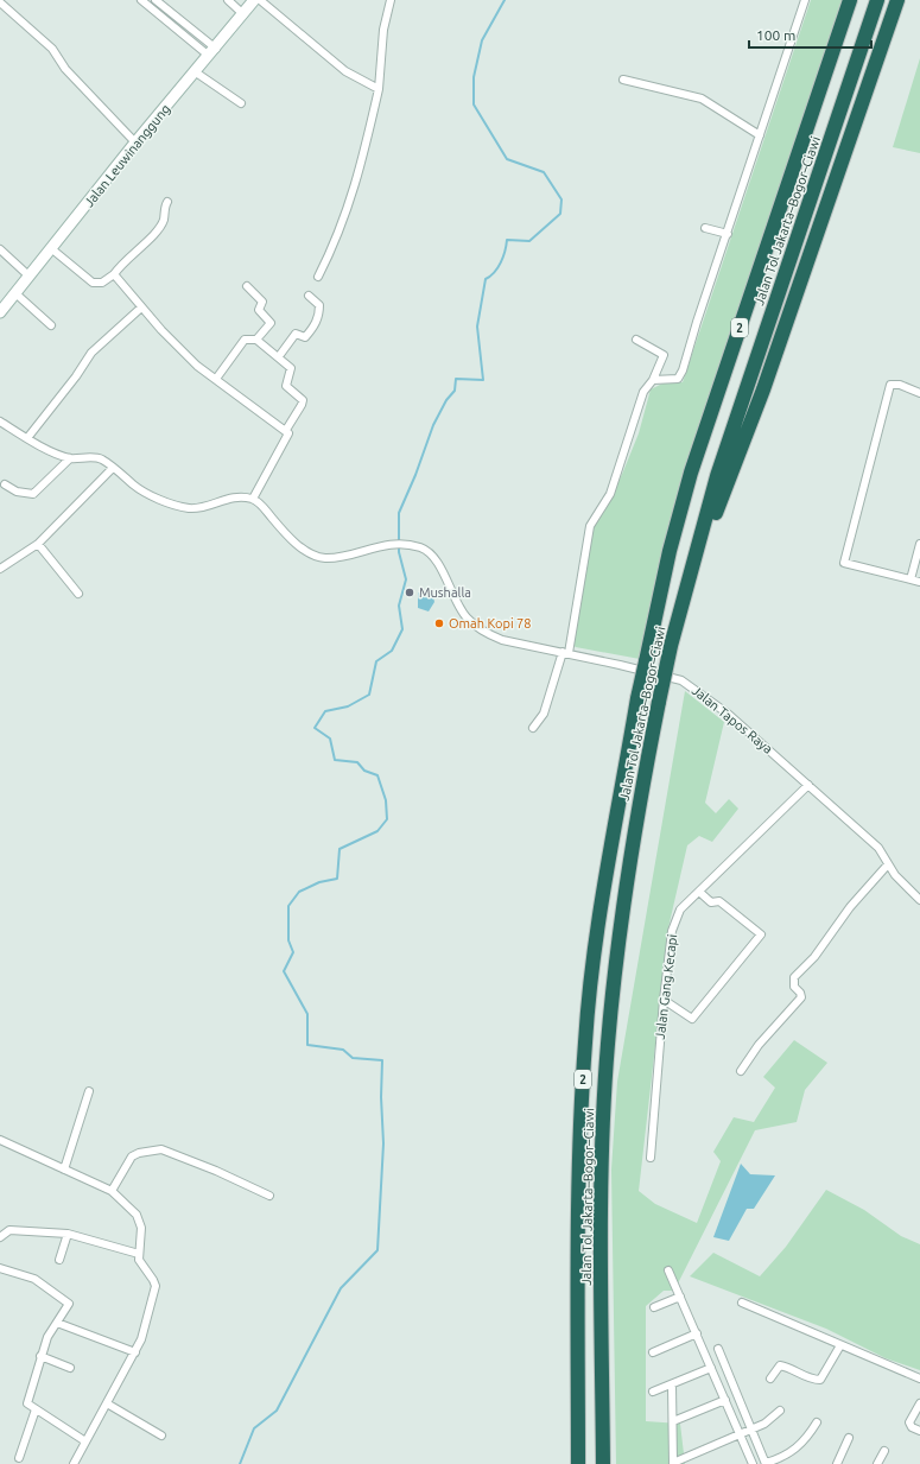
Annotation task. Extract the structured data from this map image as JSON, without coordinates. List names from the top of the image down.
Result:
{
  "streets": {
    "highway": ["Jalan Tol Jakarta–Bogor–Ciawi", "2"],
    "main road": ["Jalan Leuwinanggung"],
    "street": ["Jalan Tapos Raya", "Jalan Gang Kecapi"]
  },
  "crossings": [
    ["Jalan Tapos Raya", "Jalan Gang Kecapi"]
  ],
  "places": ["Mushalla", "Omah Kopi 78"],
  "scale_bar": "100 m"
}
